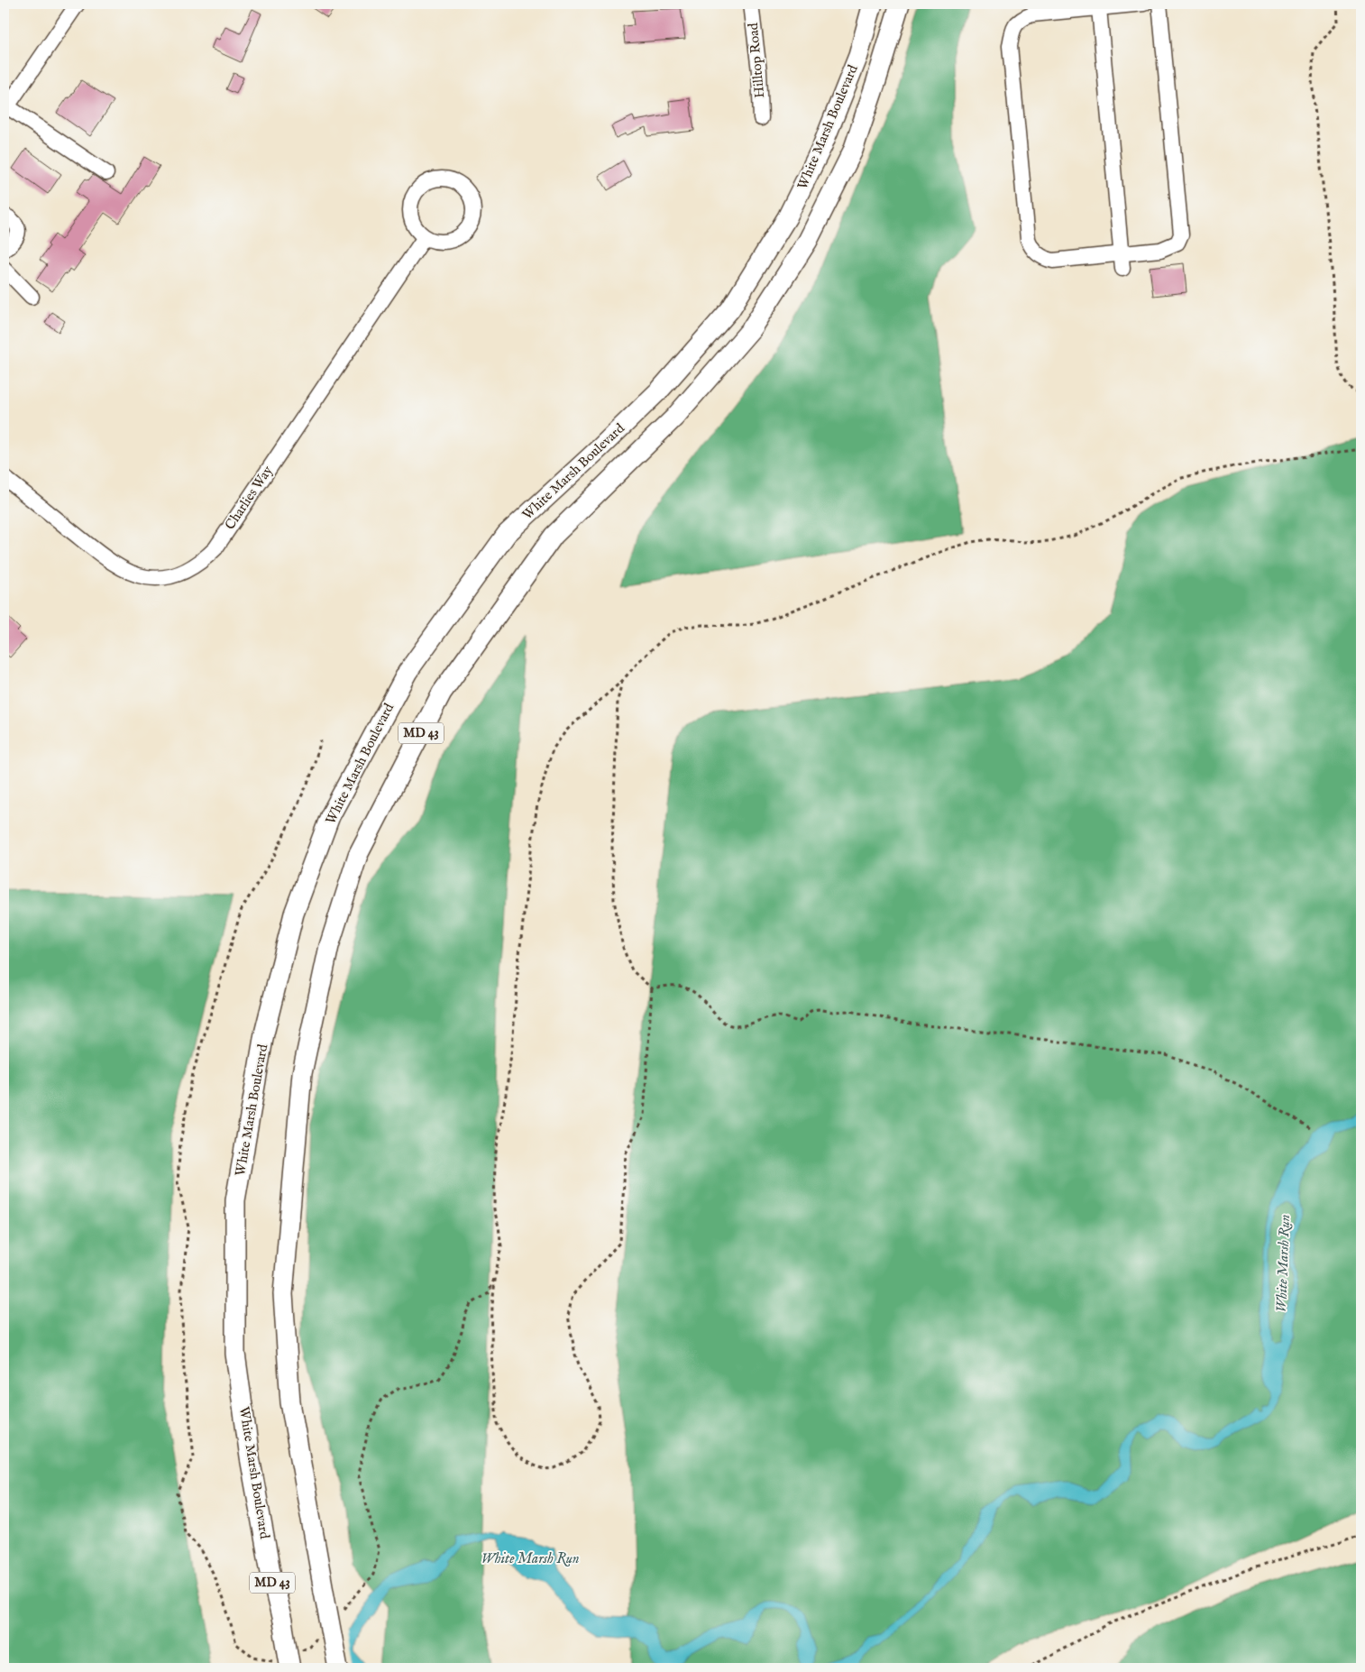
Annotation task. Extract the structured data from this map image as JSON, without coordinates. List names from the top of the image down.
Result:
{
  "streets": {
    "main road": ["White Marsh Boulevard", "MD 43"],
    "street": ["Hilltop Road", "Charlies Way"]
  },
  "water": ["White Marsh Run"]
}
